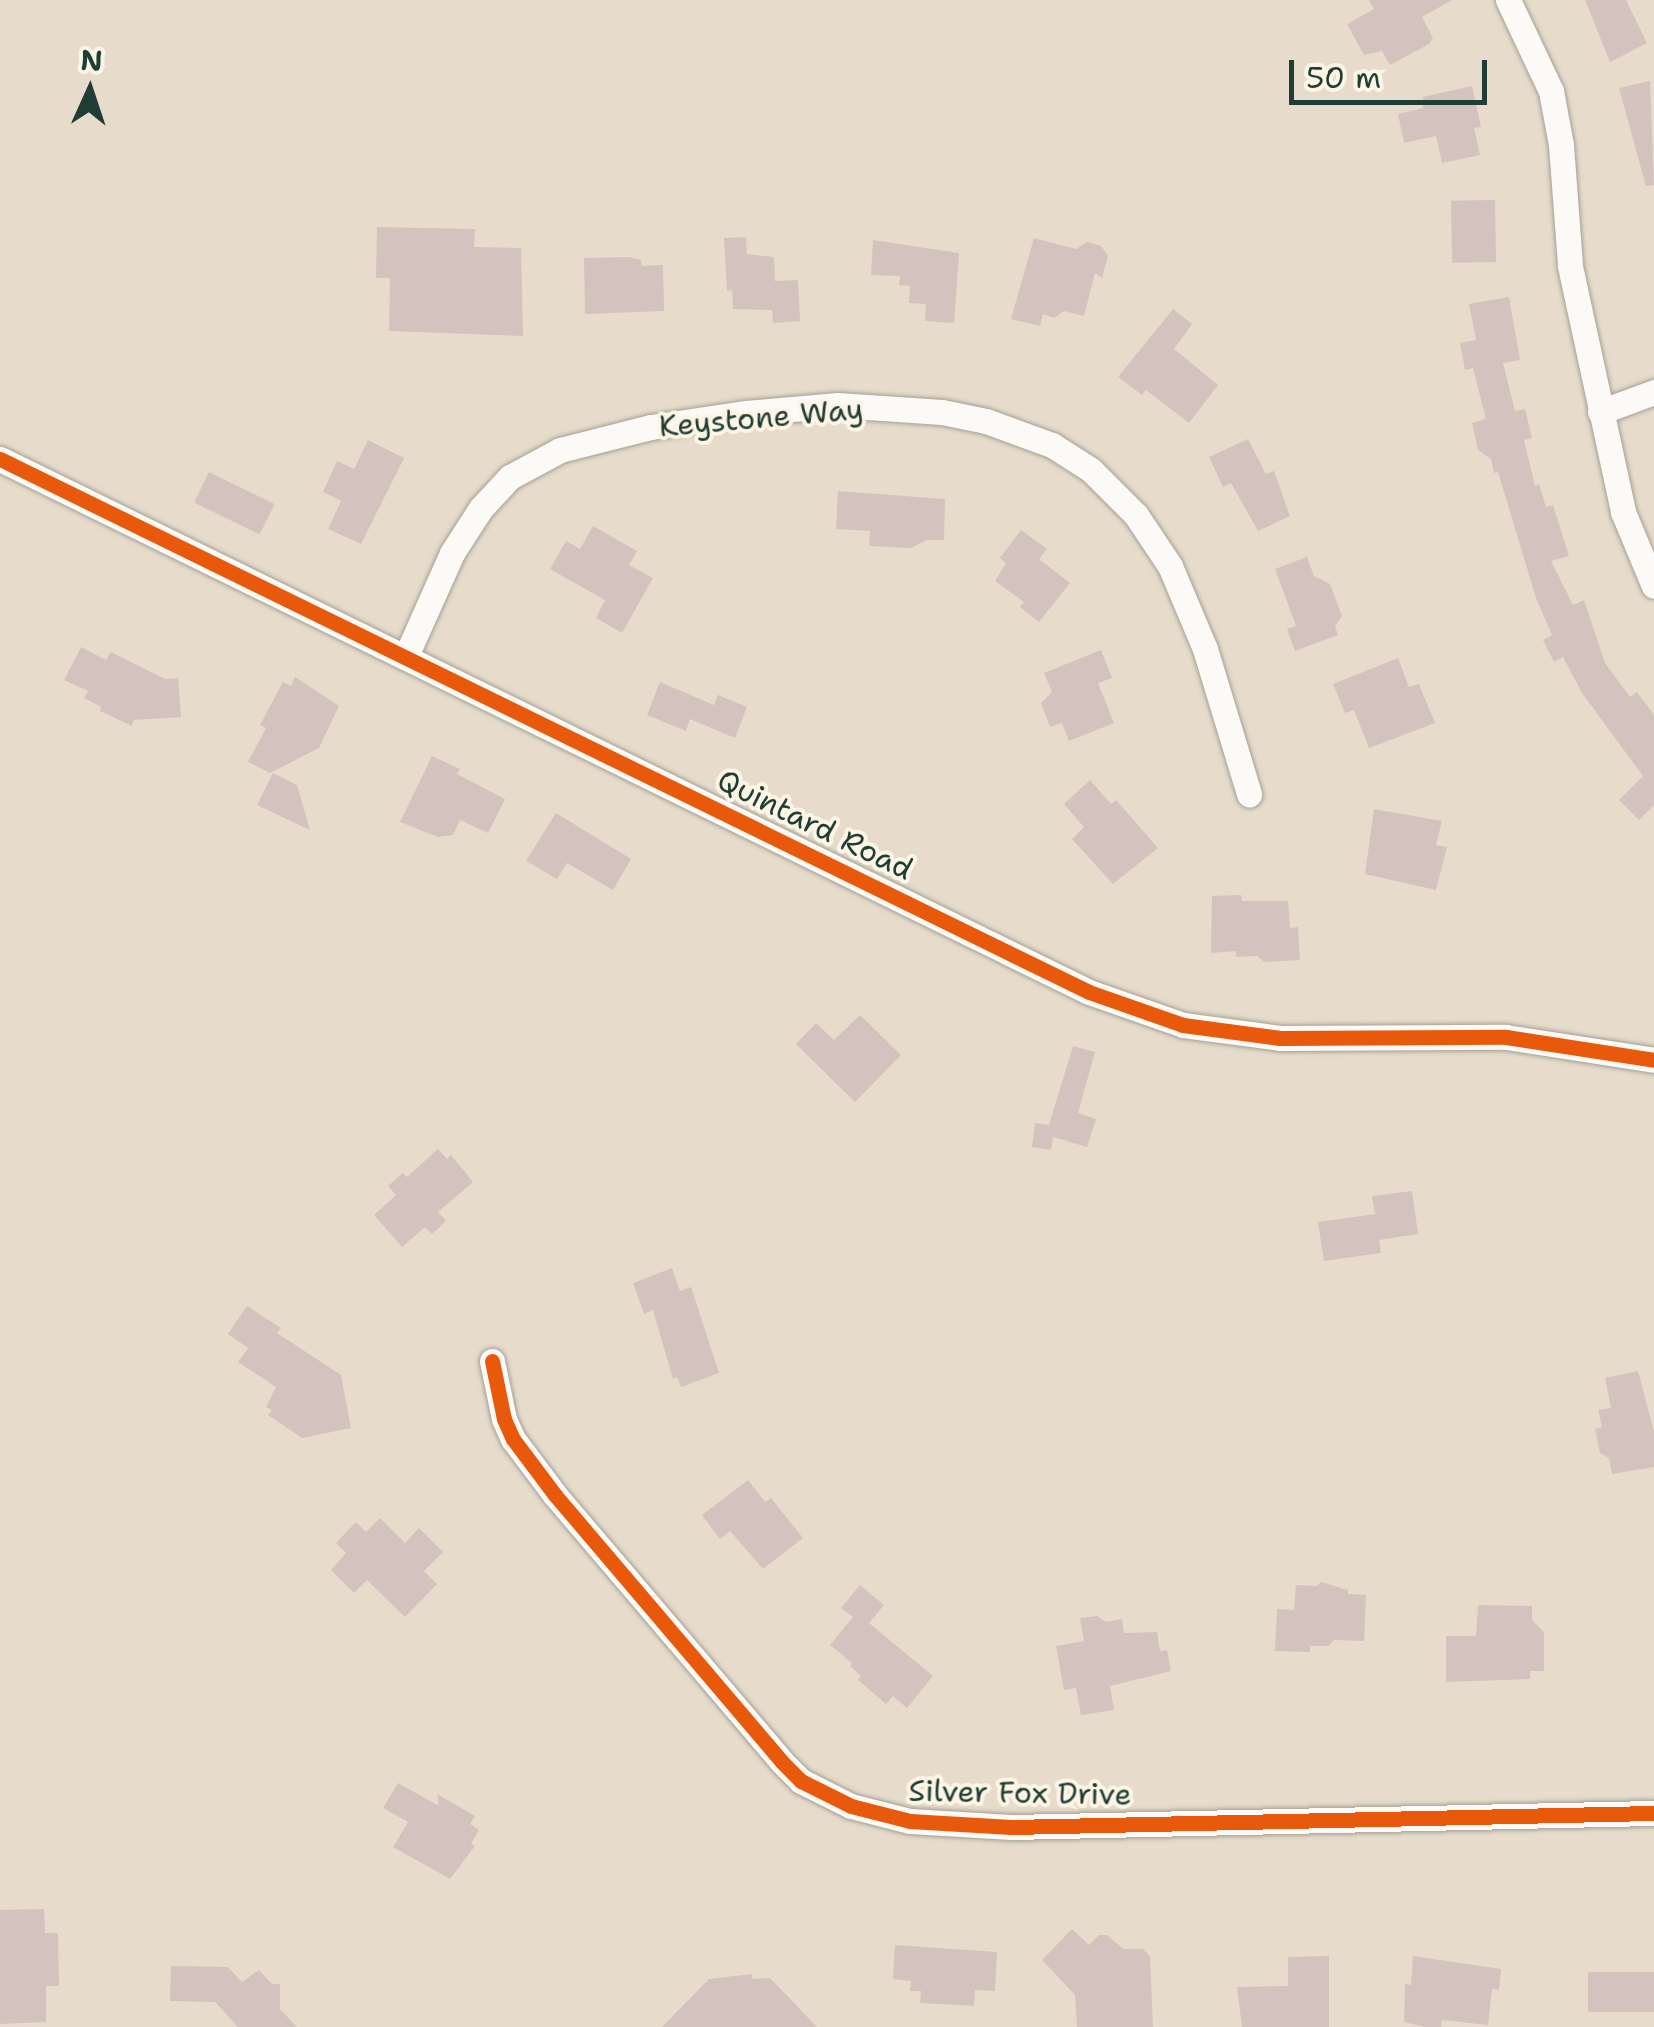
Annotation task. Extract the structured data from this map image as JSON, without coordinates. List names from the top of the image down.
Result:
{
  "streets": {
    "street": ["Keystone Way", "Quintard Road", "Silver Fox Drive"]
  },
  "crossings": [
    ["Keystone Way", "Quintard Road"]
  ],
  "scale_bar": "50 m",
  "north": "top"
}
